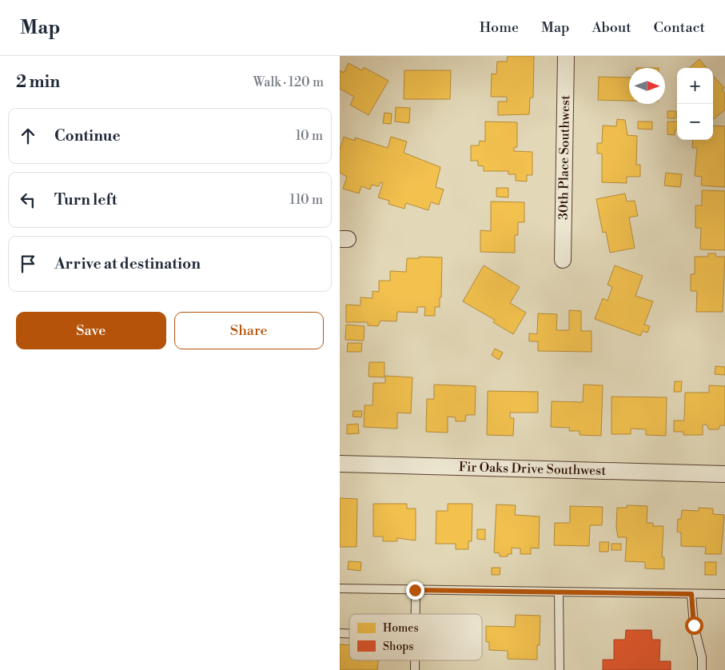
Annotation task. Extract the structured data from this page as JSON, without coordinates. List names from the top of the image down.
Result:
{
  "streets": {
    "street": ["30th Place Southwest", "Fir Oaks Drive Southwest"]
  },
  "legend": ["Homes", "Shops"],
  "north": "right",
  "page": {
    "header": "Map",
    "nav": [
      "Home",
      "Map",
      "About",
      "Contact"
    ],
    "heading": ["2 min", "Walk · 120 m"],
    "map_buttons": ["+", "−"],
    "list": [
      ["Continue", "10 m"],
      ["Turn left", "110 m"],
      "Arrive at destination"
    ],
    "buttons": ["Save", "Share"]
  }
}
